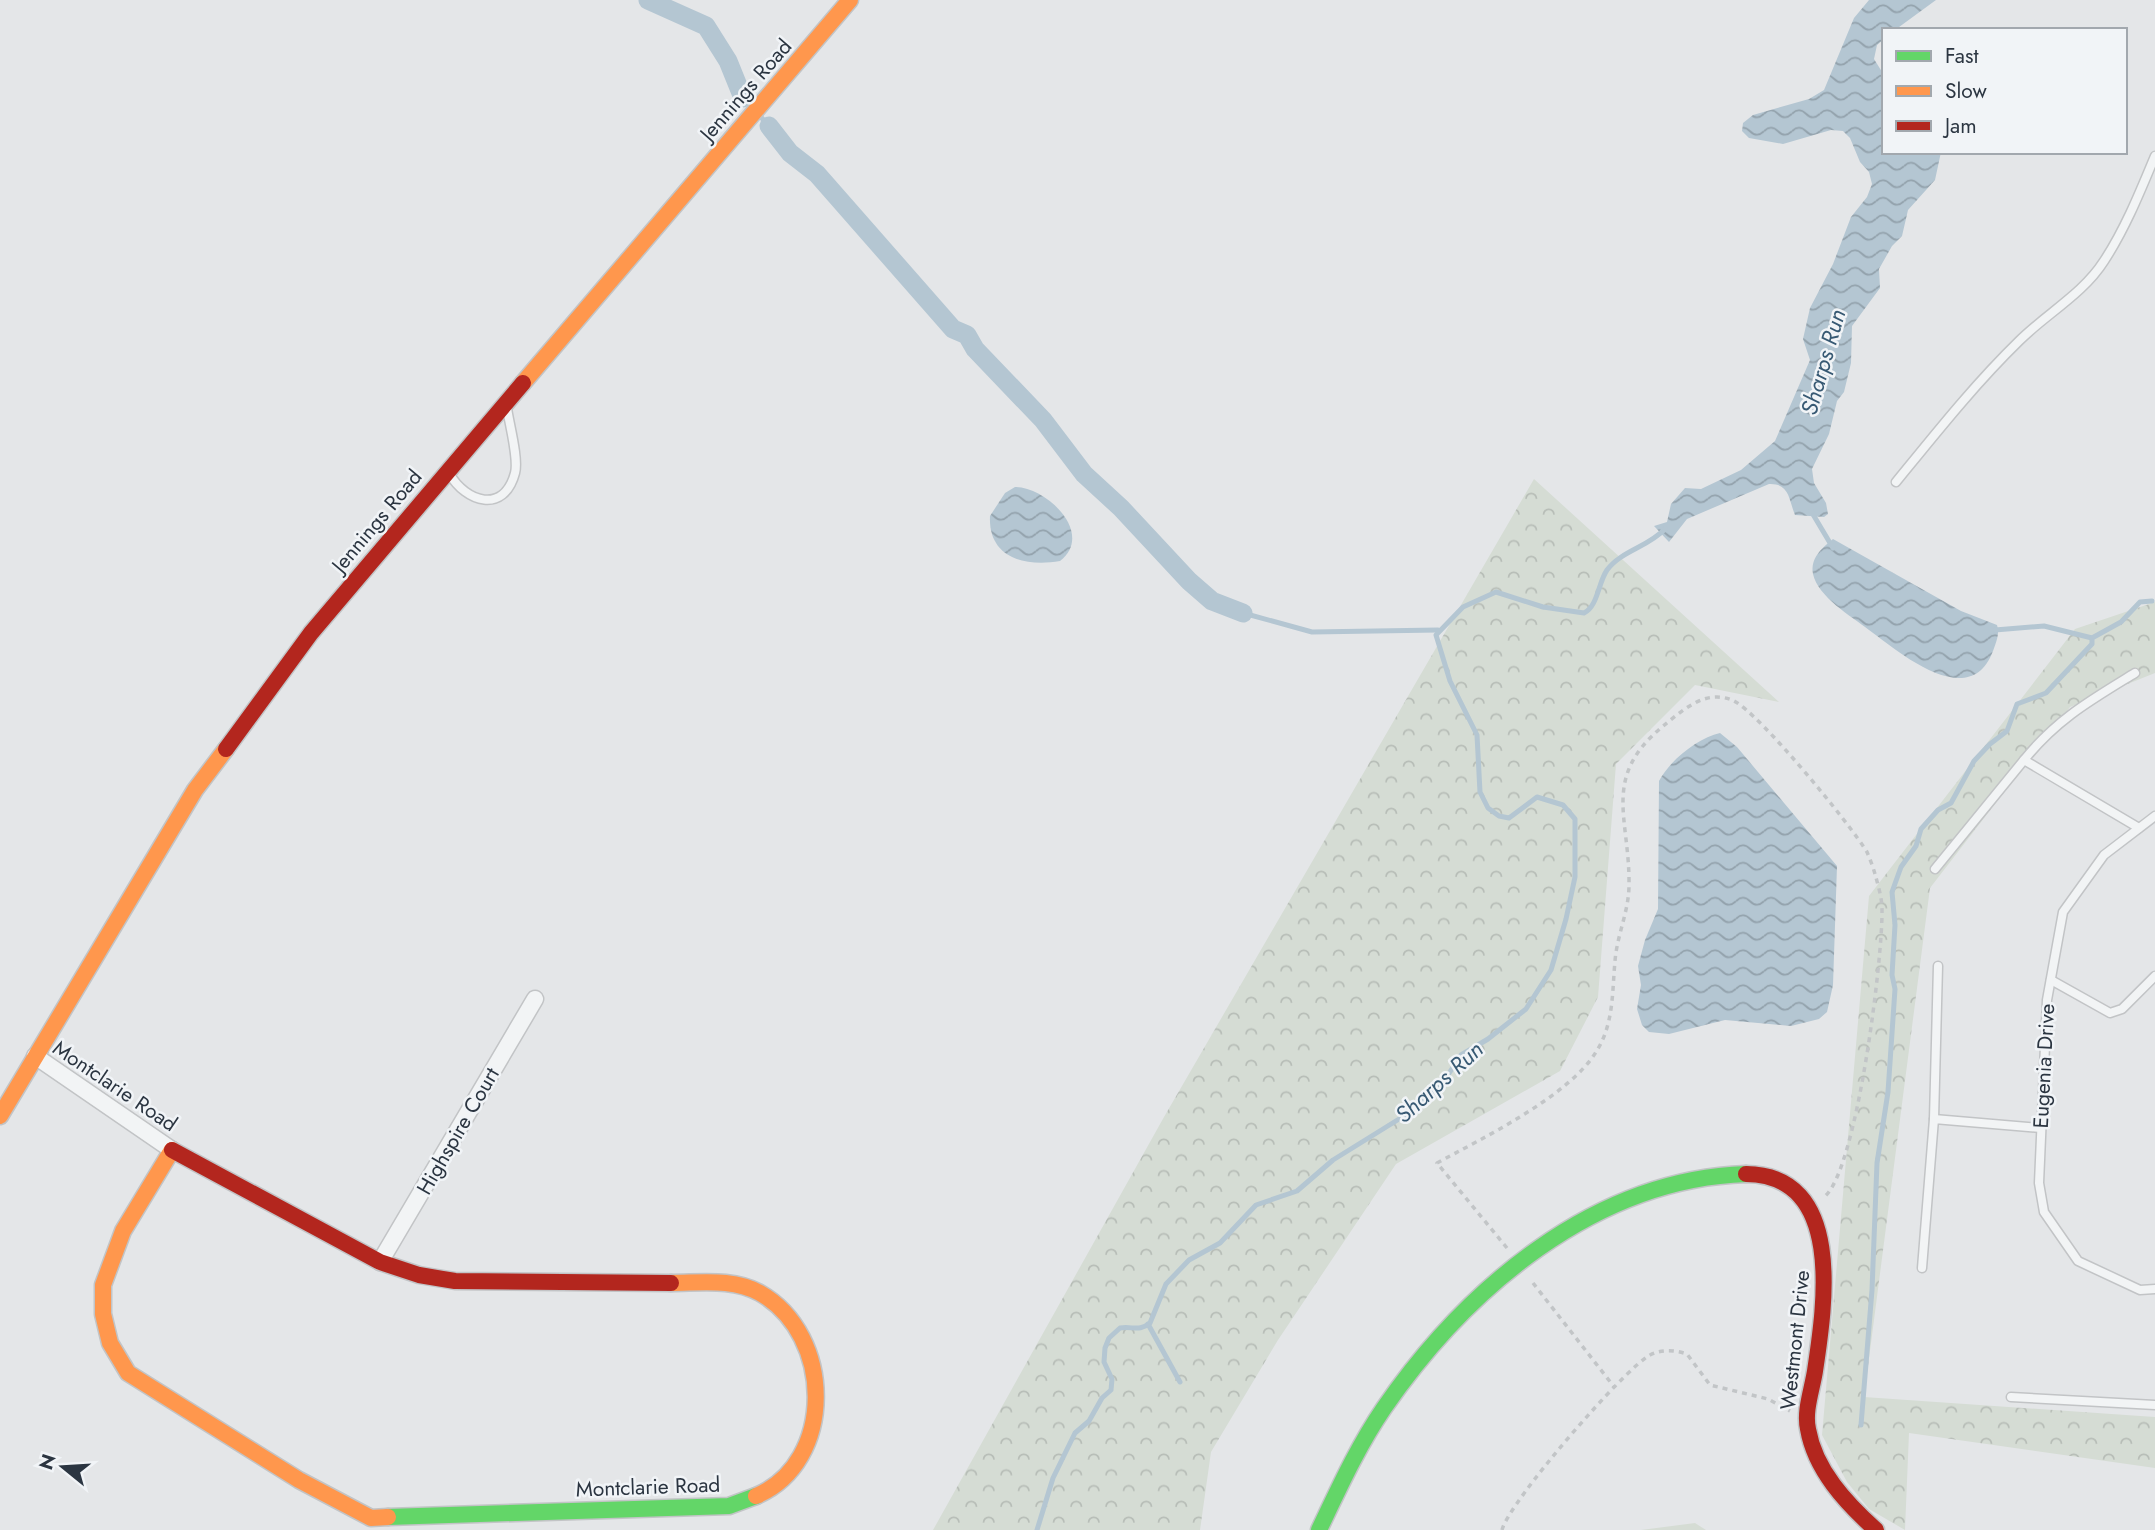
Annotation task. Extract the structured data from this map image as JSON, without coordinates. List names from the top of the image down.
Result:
{
  "streets": {
    "street": [
      "Jennings Road",
      "Montclarie Road",
      "Highspire Court",
      "Westmont Drive"
    ],
    "lane": ["Eugenia Drive"]
  },
  "crossings": [
    ["Jennings Road", "Montclarie Road"],
    ["Montclarie Road", "Highspire Court"]
  ],
  "water": ["Sharps Run"],
  "legend": ["Fast", "Slow", "Jam"],
  "north": "left"
}
